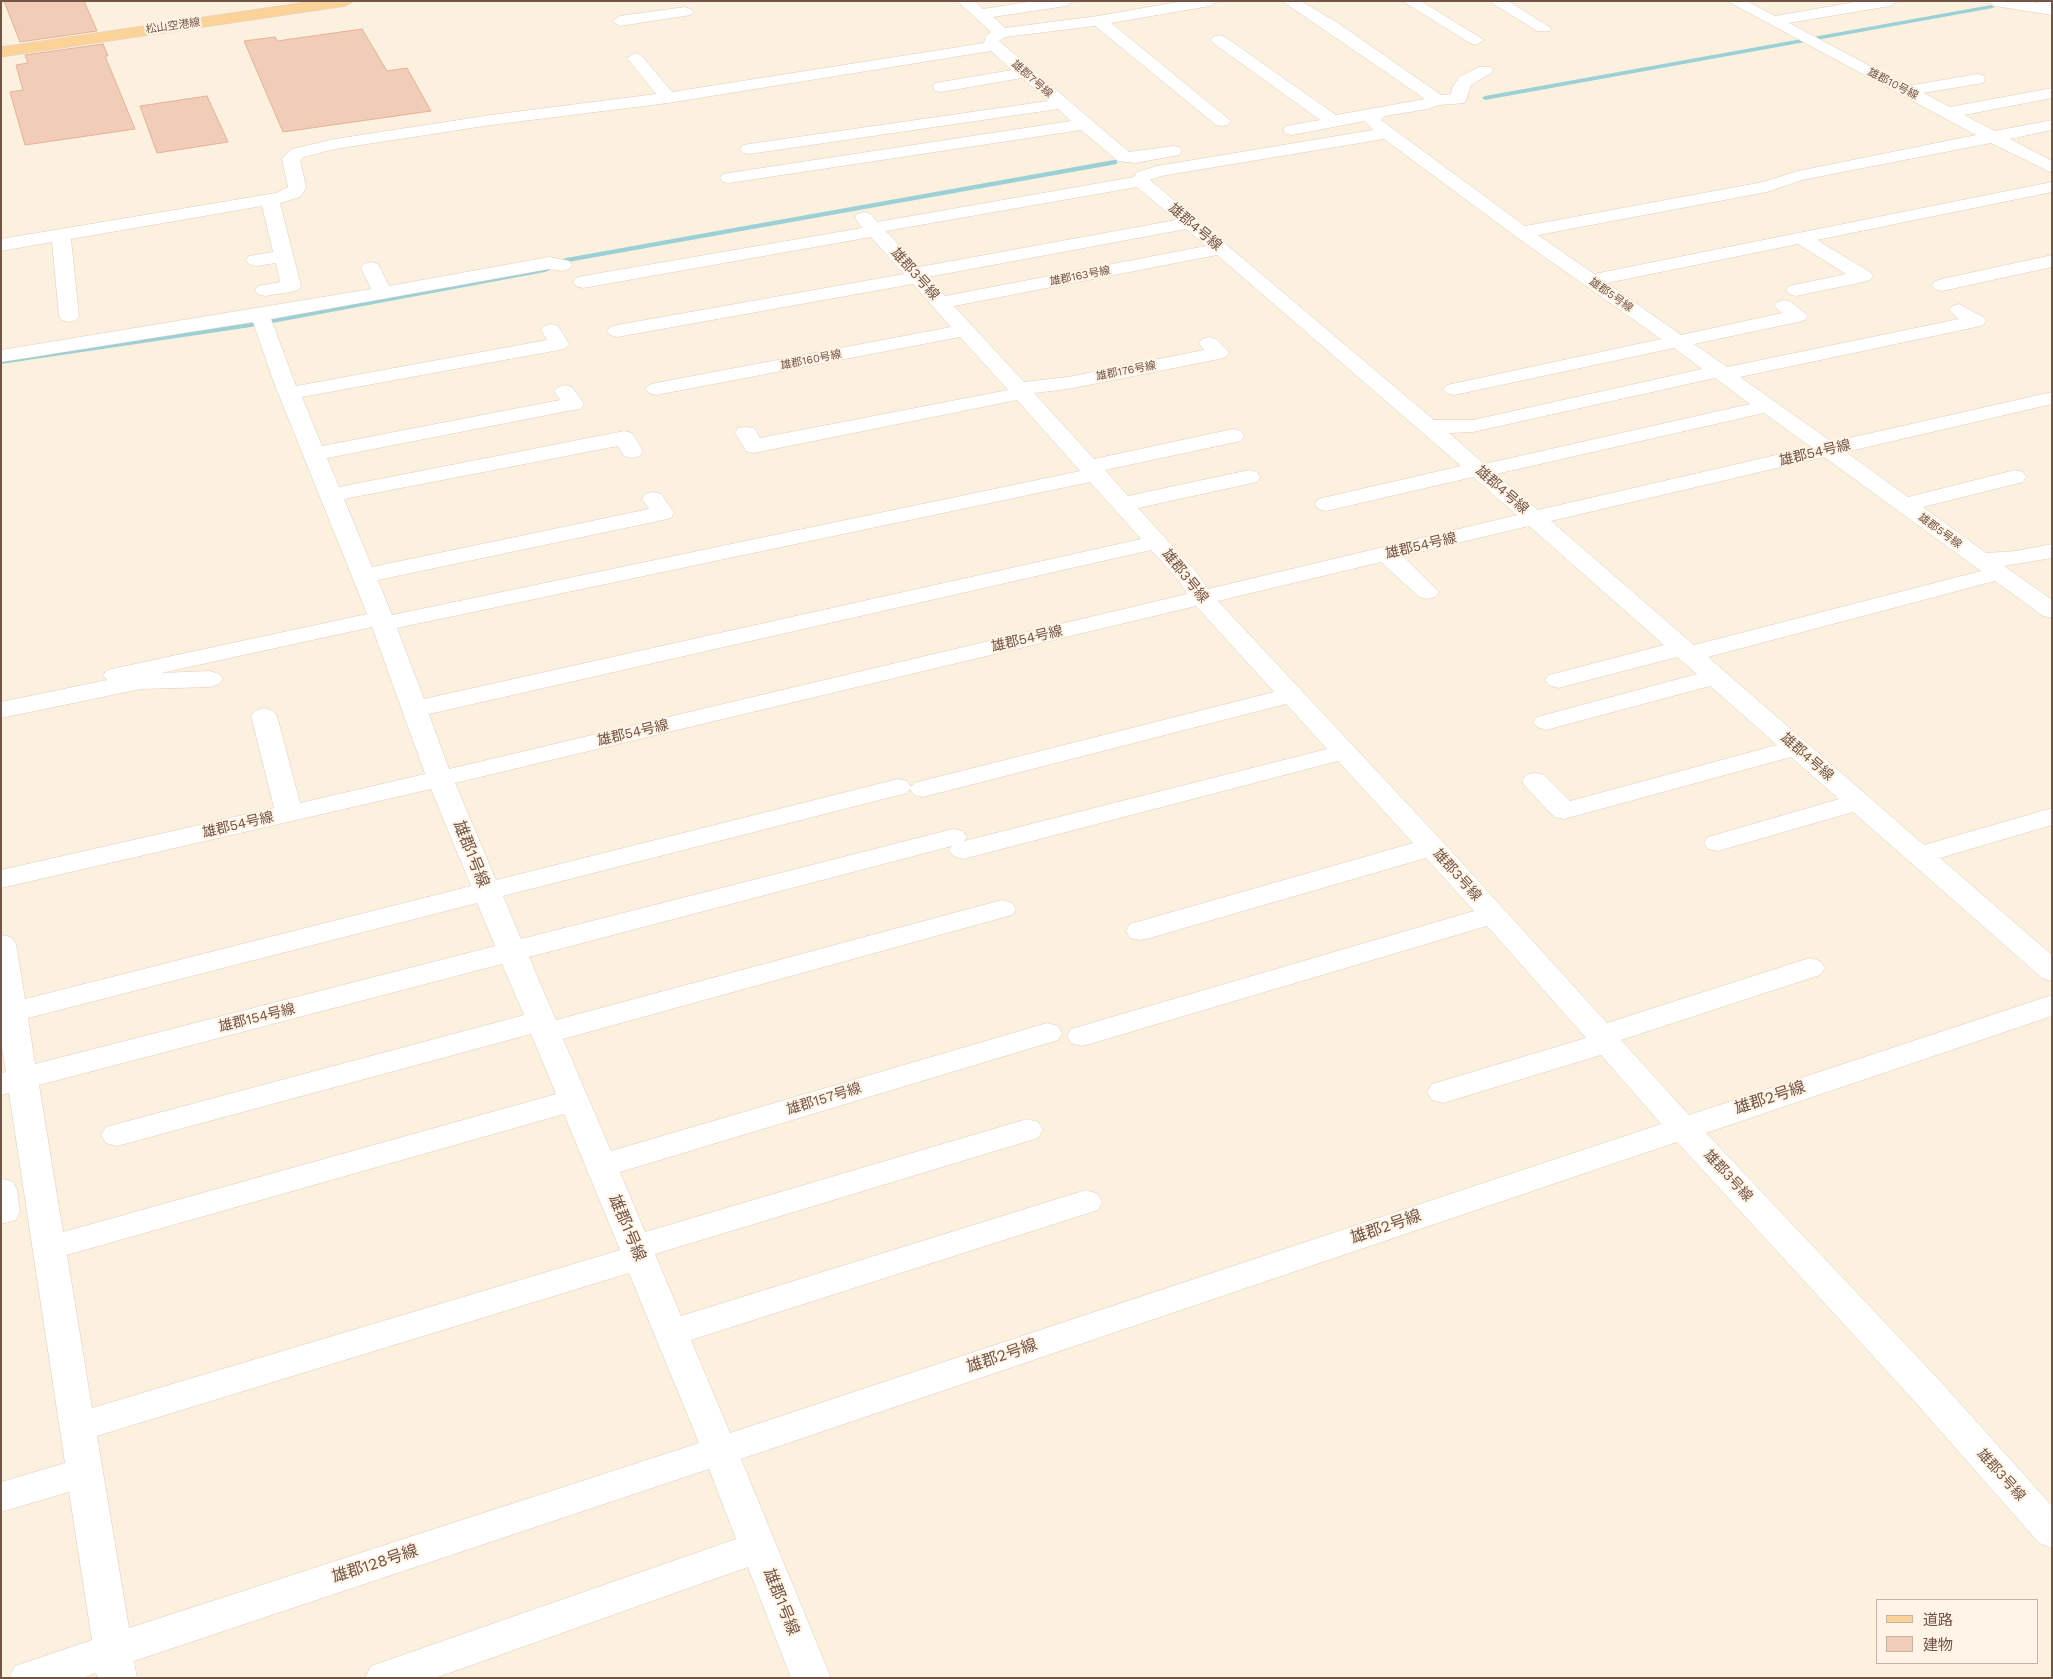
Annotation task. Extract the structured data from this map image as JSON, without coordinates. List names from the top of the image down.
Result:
{
  "streets": {
    "main road": ["松山空港線"],
    "street": [
      "雄郡7号線",
      "雄郡10号線",
      "雄郡4号線",
      "雄郡3号線",
      "雄郡163号線",
      "雄郡5号線",
      "雄郡160号線",
      "雄郡176号線",
      "雄郡54号線",
      "雄郡1号線",
      "雄郡154号線",
      "雄郡2号線",
      "雄郡157号線",
      "雄郡128号線"
    ]
  },
  "crossings": [
    ["雄郡4号線", "雄郡163号線"],
    ["雄郡4号線", "雄郡54号線"],
    ["雄郡3号線", "雄郡163号線"],
    ["雄郡3号線", "雄郡160号線"],
    ["雄郡3号線", "雄郡176号線"],
    ["雄郡3号線", "雄郡54号線"],
    ["雄郡3号線", "雄郡154号線"],
    ["雄郡3号線", "雄郡2号線"],
    ["雄郡5号線", "雄郡54号線"],
    ["雄郡54号線", "雄郡1号線"],
    ["雄郡1号線", "雄郡154号線"],
    ["雄郡1号線", "雄郡2号線"],
    ["雄郡1号線", "雄郡157号線"],
    ["雄郡1号線", "雄郡128号線"],
    ["雄郡2号線", "雄郡128号線"]
  ],
  "legend": ["道路", "建物"]
}
